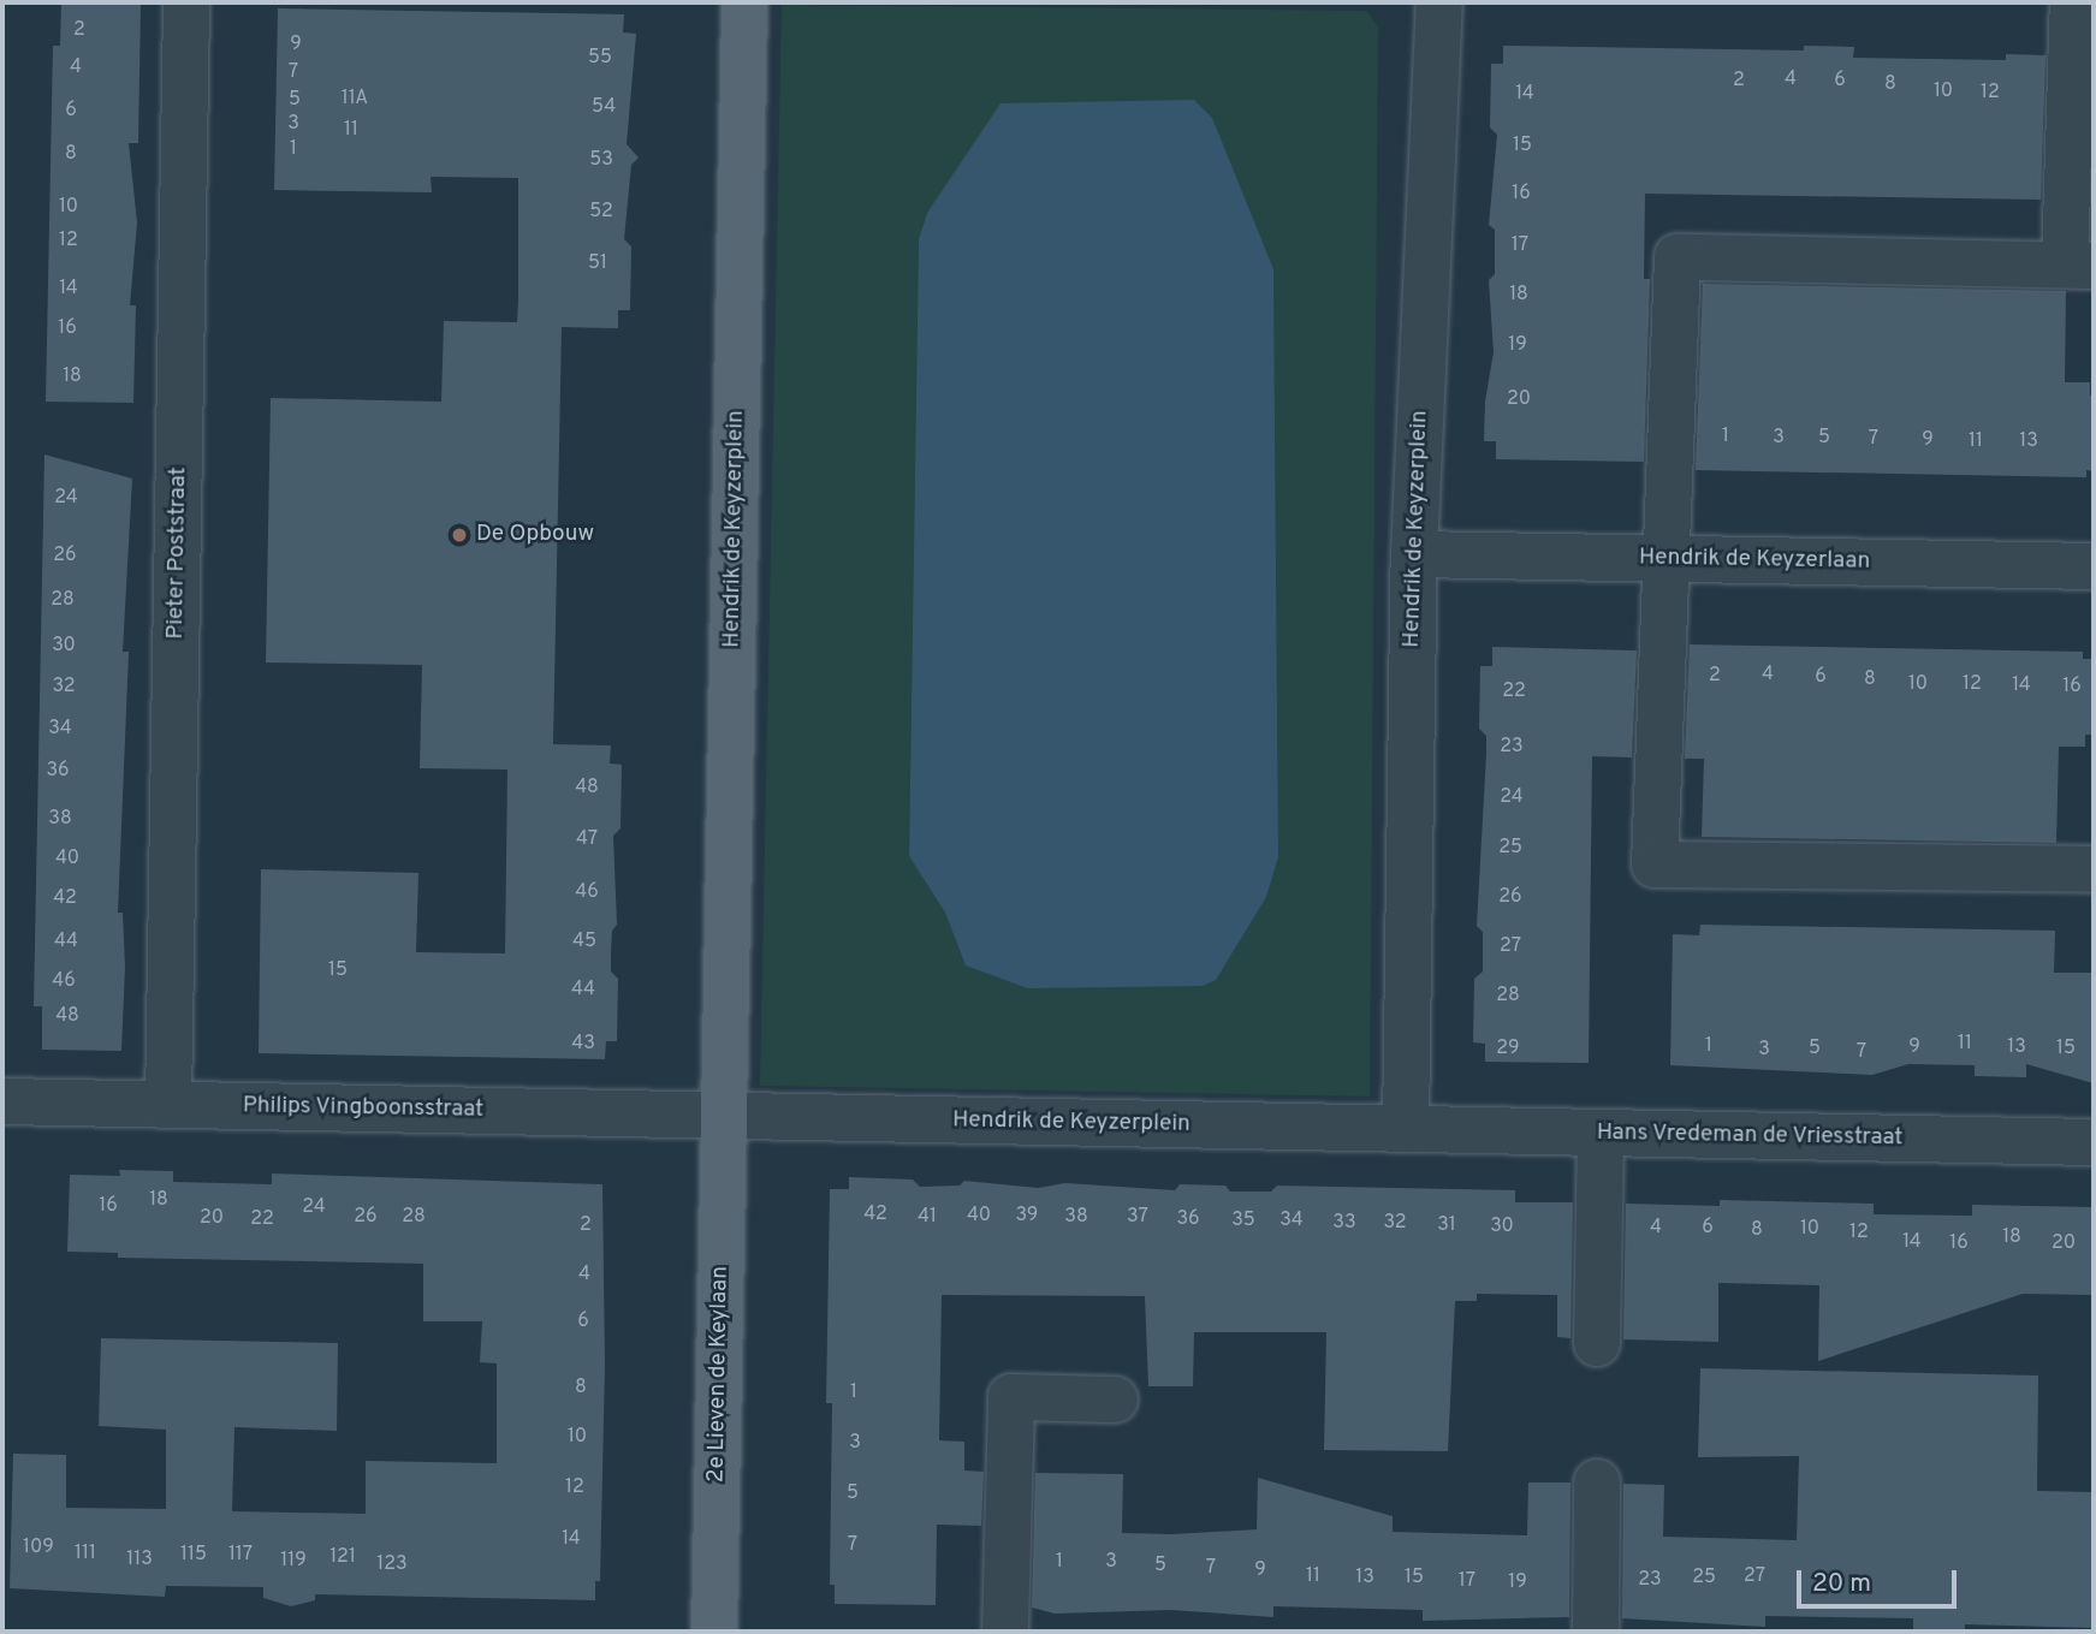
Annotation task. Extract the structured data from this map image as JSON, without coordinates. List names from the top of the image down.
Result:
{
  "streets": {
    "main road": ["Hendrik de Keyzerplein", "2e Lieven de Keylaan"],
    "street": [
      "Pieter Poststraat",
      "Hendrik de Keyzerlaan",
      "Philips Vingboonsstraat",
      "Hans Vredeman de Vriesstraat"
    ]
  },
  "crossings": [
    ["Hendrik de Keyzerplein", "Hendrik de Keyzerlaan"],
    ["Hendrik de Keyzerplein", "Philips Vingboonsstraat"],
    ["Hendrik de Keyzerplein", "Hans Vredeman de Vriesstraat"],
    ["Hendrik de Keyzerplein", "2e Lieven de Keylaan"],
    ["Pieter Poststraat", "Philips Vingboonsstraat"],
    ["Philips Vingboonsstraat", "2e Lieven de Keylaan"]
  ],
  "places": ["De Opbouw"],
  "house_numbers": [
    "2",
    "9",
    "55",
    "4",
    "7",
    "4",
    "2",
    "6",
    "8",
    "10",
    "12",
    "14",
    "11A",
    "5",
    "54",
    "6",
    "3",
    "11",
    "15",
    "1",
    "8",
    "53",
    "16",
    "10",
    "52",
    "12",
    "17",
    "51",
    "14",
    "18",
    "16",
    "19",
    "18",
    "20",
    "1",
    "3",
    "5",
    "7",
    "9",
    "11",
    "13",
    "24",
    "26",
    "28",
    "30",
    "4",
    "2",
    "6",
    "8",
    "10",
    "12",
    "14",
    "32",
    "16",
    "22",
    "34",
    "23",
    "36",
    "48",
    "24",
    "38",
    "47",
    "25",
    "40",
    "46",
    "26",
    "42",
    "44",
    "45",
    "27",
    "15",
    "46",
    "44",
    "28",
    "48",
    "43",
    "11",
    "1",
    "9",
    "13",
    "29",
    "5",
    "15",
    "3",
    "7",
    "18",
    "16",
    "24",
    "42",
    "40",
    "39",
    "26",
    "28",
    "41",
    "38",
    "37",
    "20",
    "22",
    "36",
    "35",
    "34",
    "33",
    "32",
    "2",
    "31",
    "30",
    "4",
    "6",
    "10",
    "8",
    "12",
    "18",
    "14",
    "16",
    "20",
    "4",
    "6",
    "8",
    "1",
    "10",
    "3",
    "12",
    "5",
    "14",
    "7",
    "109",
    "111",
    "115",
    "117",
    "121",
    "113",
    "119",
    "1",
    "3",
    "123",
    "5",
    "7",
    "9",
    "11",
    "27",
    "13",
    "15",
    "25",
    "23",
    "17",
    "19"
  ],
  "scale_bar": "20 m"
}
